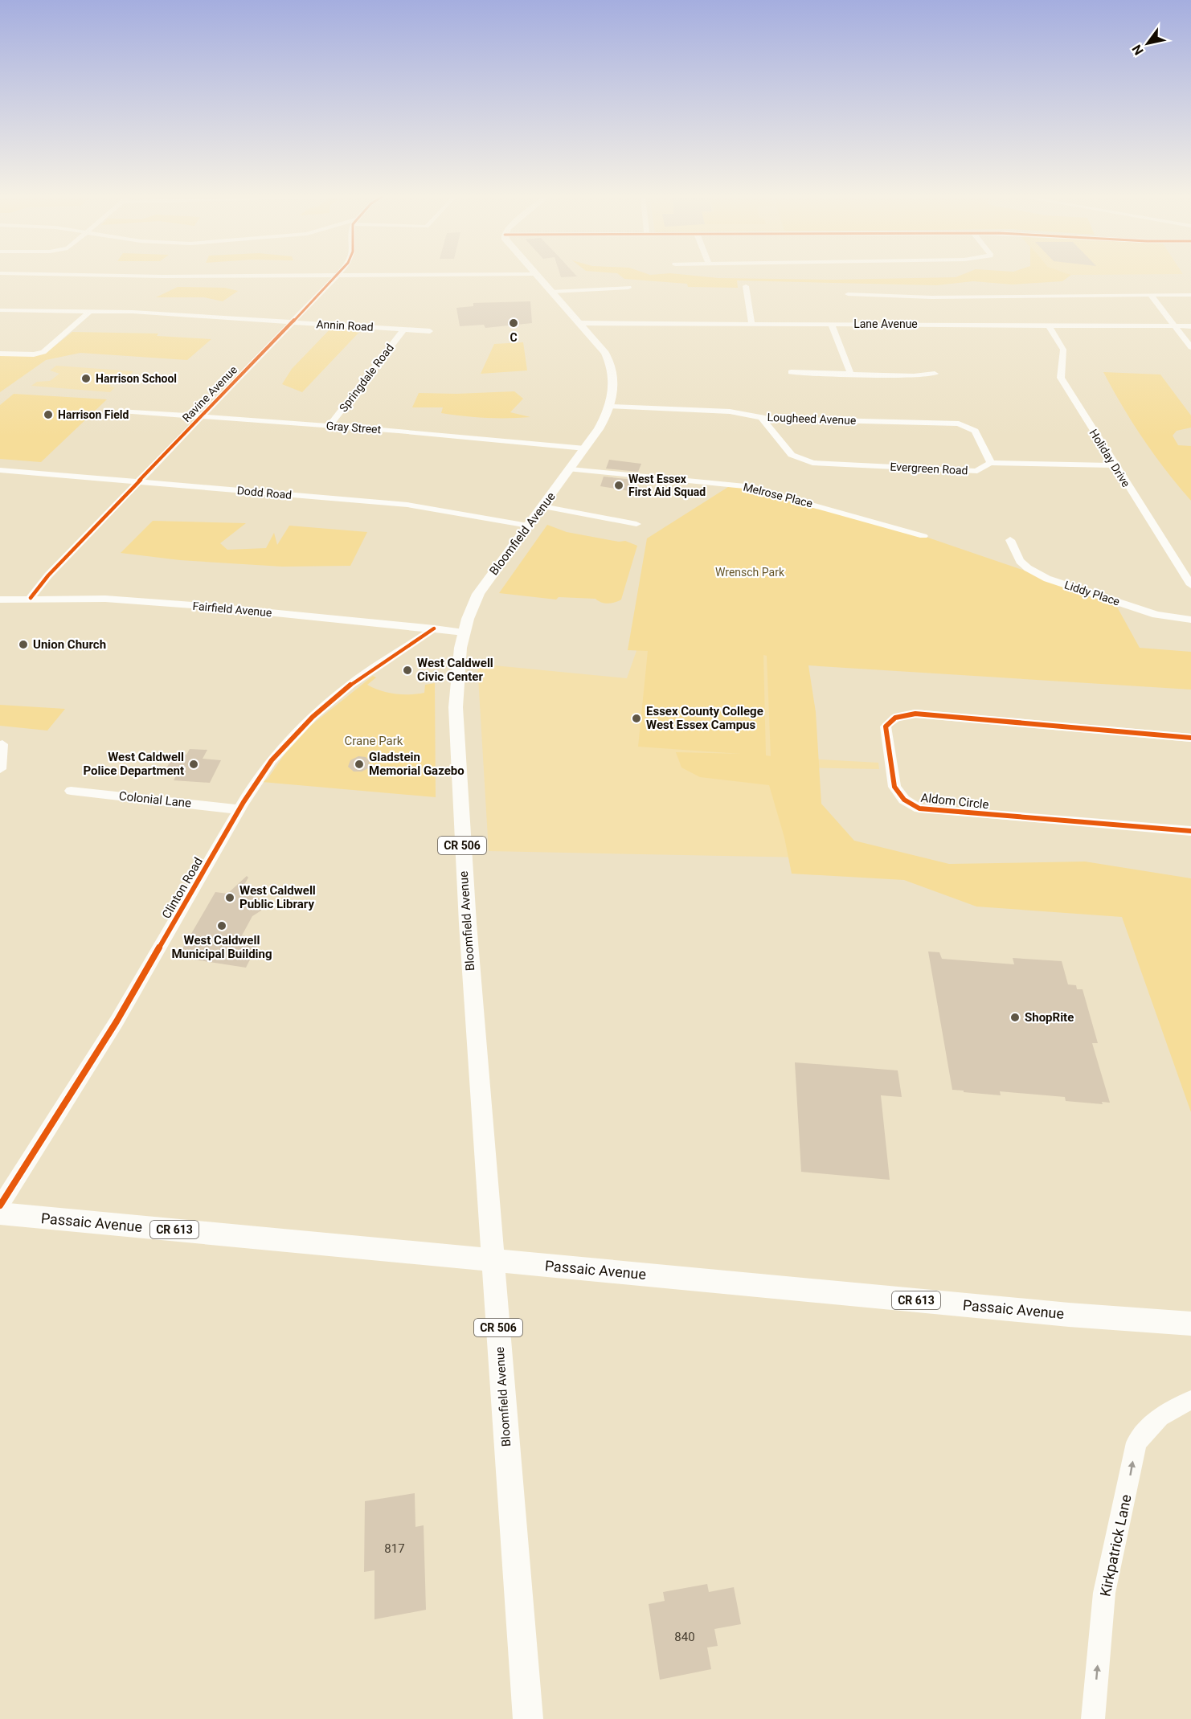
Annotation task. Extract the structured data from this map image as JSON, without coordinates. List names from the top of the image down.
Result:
{
  "streets": {
    "main road": [
      "Bloomfield Avenue",
      "CR 506",
      "Passaic Avenue",
      "CR 613"
    ],
    "street": [
      "Lane Avenue",
      "Annin Road",
      "Springdale Road",
      "Ravine Avenue",
      "Lougheed Avenue",
      "Gray Street",
      "Holiday Drive",
      "Evergreen Road",
      "Dodd Road",
      "Melrose Place",
      "Liddy Place",
      "Fairfield Avenue",
      "Colonial Lane",
      "Aldom Circle",
      "Clinton Road",
      "Kirkpatrick Lane"
    ]
  },
  "crossings": [
    ["Lane Avenue", "Holiday Drive"],
    ["Lane Avenue", "Bloomfield Avenue"],
    ["Annin Road", "Springdale Road"],
    ["Annin Road", "Ravine Avenue"],
    ["Springdale Road", "Gray Street"],
    ["Ravine Avenue", "Gray Street"],
    ["Ravine Avenue", "Dodd Road"],
    ["Ravine Avenue", "Fairfield Avenue"],
    ["Lougheed Avenue", "Evergreen Road"],
    ["Lougheed Avenue", "Bloomfield Avenue"],
    ["Gray Street", "Bloomfield Avenue"],
    ["Holiday Drive", "Evergreen Road"],
    ["Dodd Road", "Bloomfield Avenue"],
    ["Melrose Place", "Bloomfield Avenue"],
    ["Bloomfield Avenue", "Fairfield Avenue"],
    ["Bloomfield Avenue", "Passaic Avenue"],
    ["Fairfield Avenue", "Clinton Road"],
    ["Colonial Lane", "Clinton Road"]
  ],
  "one_way": ["Kirkpatrick Lane"],
  "parks": ["Wrensch Park", "Crane Park"],
  "places": [
    "C",
    "Harrison School",
    "Harrison Field",
    "West Essex First Aid Squad",
    "Union Church",
    "West Caldwell Civic Center",
    "Essex County College West Essex Campus",
    "West Caldwell Police Department",
    "Gladstein Memorial Gazebo",
    "West Caldwell Public Library",
    "West Caldwell Municipal Building",
    "ShopRite"
  ],
  "house_numbers": ["817", "840"],
  "north": "bottom left"
}
